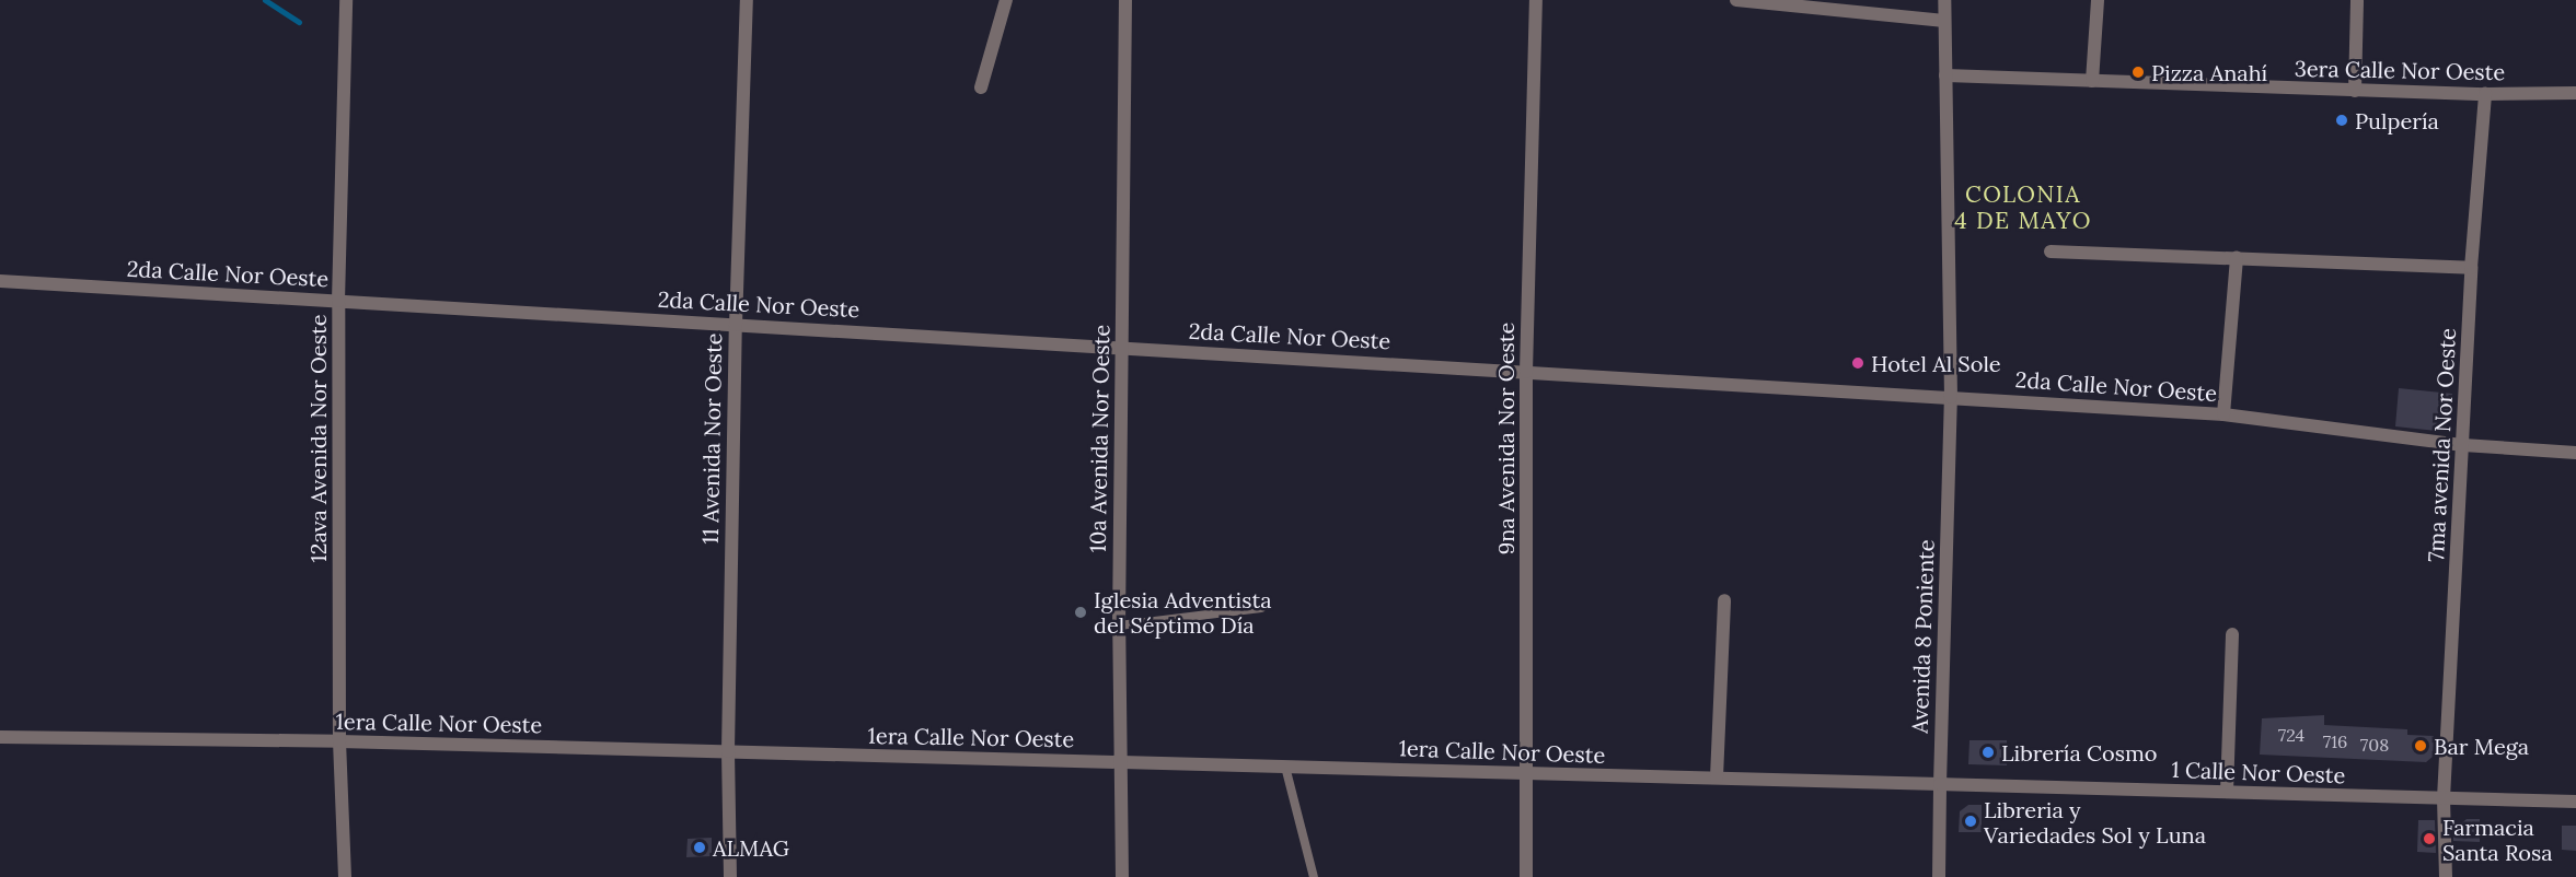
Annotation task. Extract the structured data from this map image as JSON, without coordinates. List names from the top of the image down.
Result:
{
  "streets": {
    "street": [
      "3era Calle Nor Oeste",
      "2da Calle Nor Oeste",
      "12ava Avenida Nor Oeste",
      "11 Avenida Nor Oeste",
      "10a Avenida Nor Oeste",
      "9na Avenida Nor Oeste",
      "7ma avenida Nor Oeste",
      "Avenida 8 Poniente",
      "1era Calle Nor Oeste",
      "1 Calle Nor Oeste"
    ]
  },
  "crossings": [
    ["3era Calle Nor Oeste", "7ma avenida Nor Oeste"],
    ["3era Calle Nor Oeste", "Avenida 8 Poniente"],
    ["2da Calle Nor Oeste", "12ava Avenida Nor Oeste"],
    ["2da Calle Nor Oeste", "11 Avenida Nor Oeste"],
    ["2da Calle Nor Oeste", "10a Avenida Nor Oeste"],
    ["2da Calle Nor Oeste", "9na Avenida Nor Oeste"],
    ["2da Calle Nor Oeste", "7ma avenida Nor Oeste"],
    ["2da Calle Nor Oeste", "Avenida 8 Poniente"],
    ["12ava Avenida Nor Oeste", "1era Calle Nor Oeste"],
    ["11 Avenida Nor Oeste", "1era Calle Nor Oeste"],
    ["10a Avenida Nor Oeste", "1era Calle Nor Oeste"],
    ["9na Avenida Nor Oeste", "1era Calle Nor Oeste"],
    ["7ma avenida Nor Oeste", "1 Calle Nor Oeste"],
    ["Avenida 8 Poniente", "1era Calle Nor Oeste"],
    ["Avenida 8 Poniente", "1 Calle Nor Oeste"],
    ["1era Calle Nor Oeste", "1 Calle Nor Oeste"]
  ],
  "districts": ["COLONIA 4 DE MAYO"],
  "places": [
    "Pizza Anahí",
    "Pulpería",
    "Hotel Al Sole",
    "Iglesia Adventista del Séptimo Día",
    "Bar Mega",
    "Librería Cosmo",
    "Libreria y Variedades Sol y Luna",
    "Farmacia Santa Rosa",
    "ALMAG"
  ],
  "house_numbers": ["724", "716", "708"]
}
